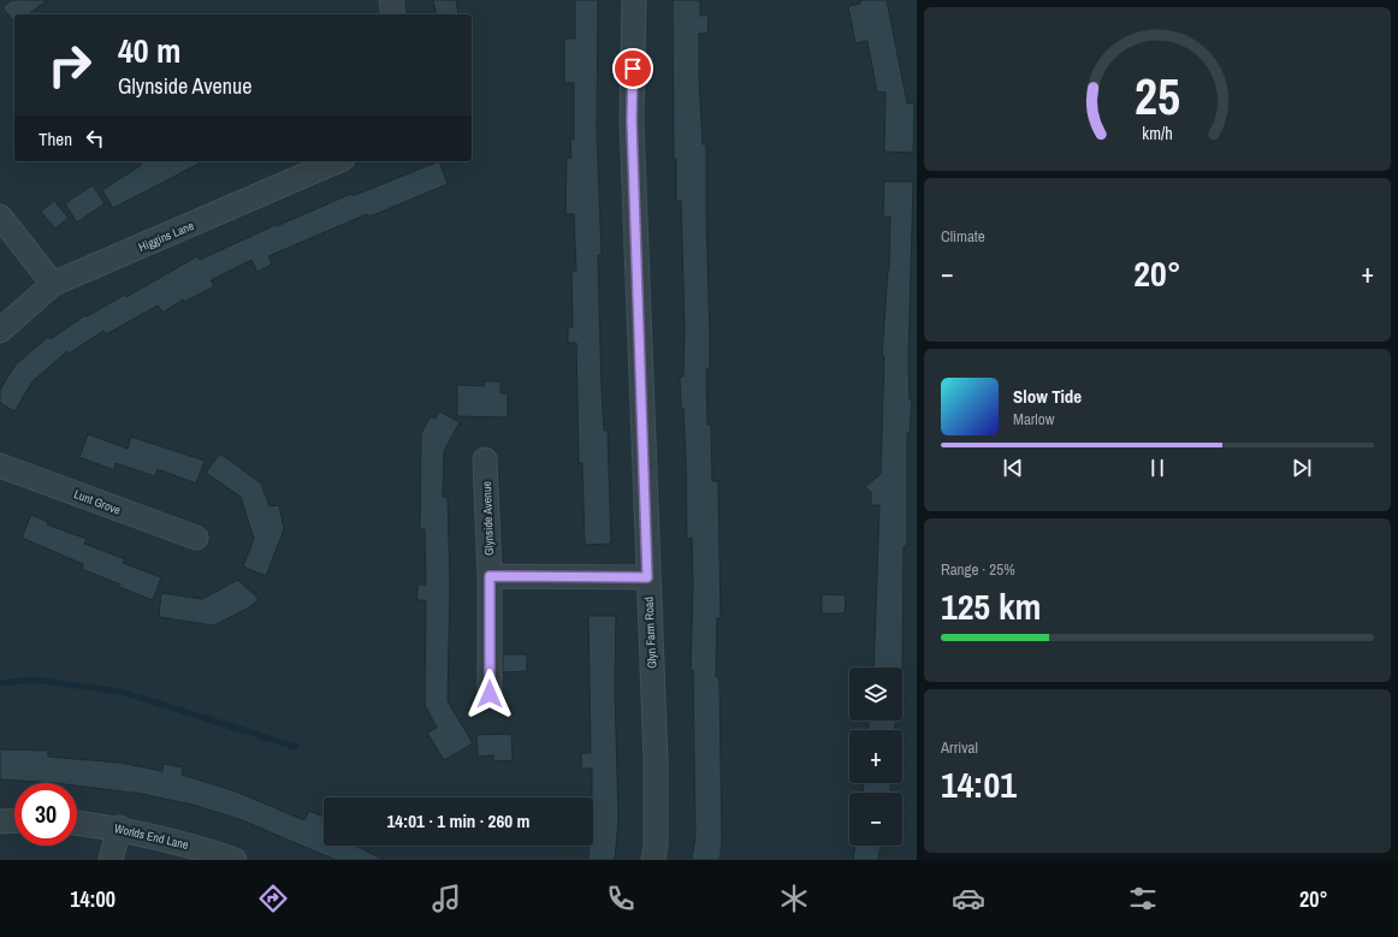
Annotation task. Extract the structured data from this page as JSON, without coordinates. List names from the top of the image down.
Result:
{
  "streets": {
    "street": [
      "Higgins Lane",
      "Lunt Grove",
      "Glynside Avenue",
      "Glyn Farm Road",
      "Worlds End Lane"
    ]
  },
  "page": {
    "turn": ["40 m", "Glynside Avenue"],
    "then": "Then",
    "tile": [
      "Climate",
      ["Range · 25%", "125 km"],
      ["Arrival", "14:01"]
    ],
    "heat": ["−", "20°", "+"],
    "song": ["Slow Tide", "Marlow"],
    "map_buttons": ["+", "−"],
    "limit": "30",
    "trip": "14:01 · 1 min · 260 m",
    "tabs": ["14:00", "20°"],
    "gauge": ["25", "km/h"]
  }
}
